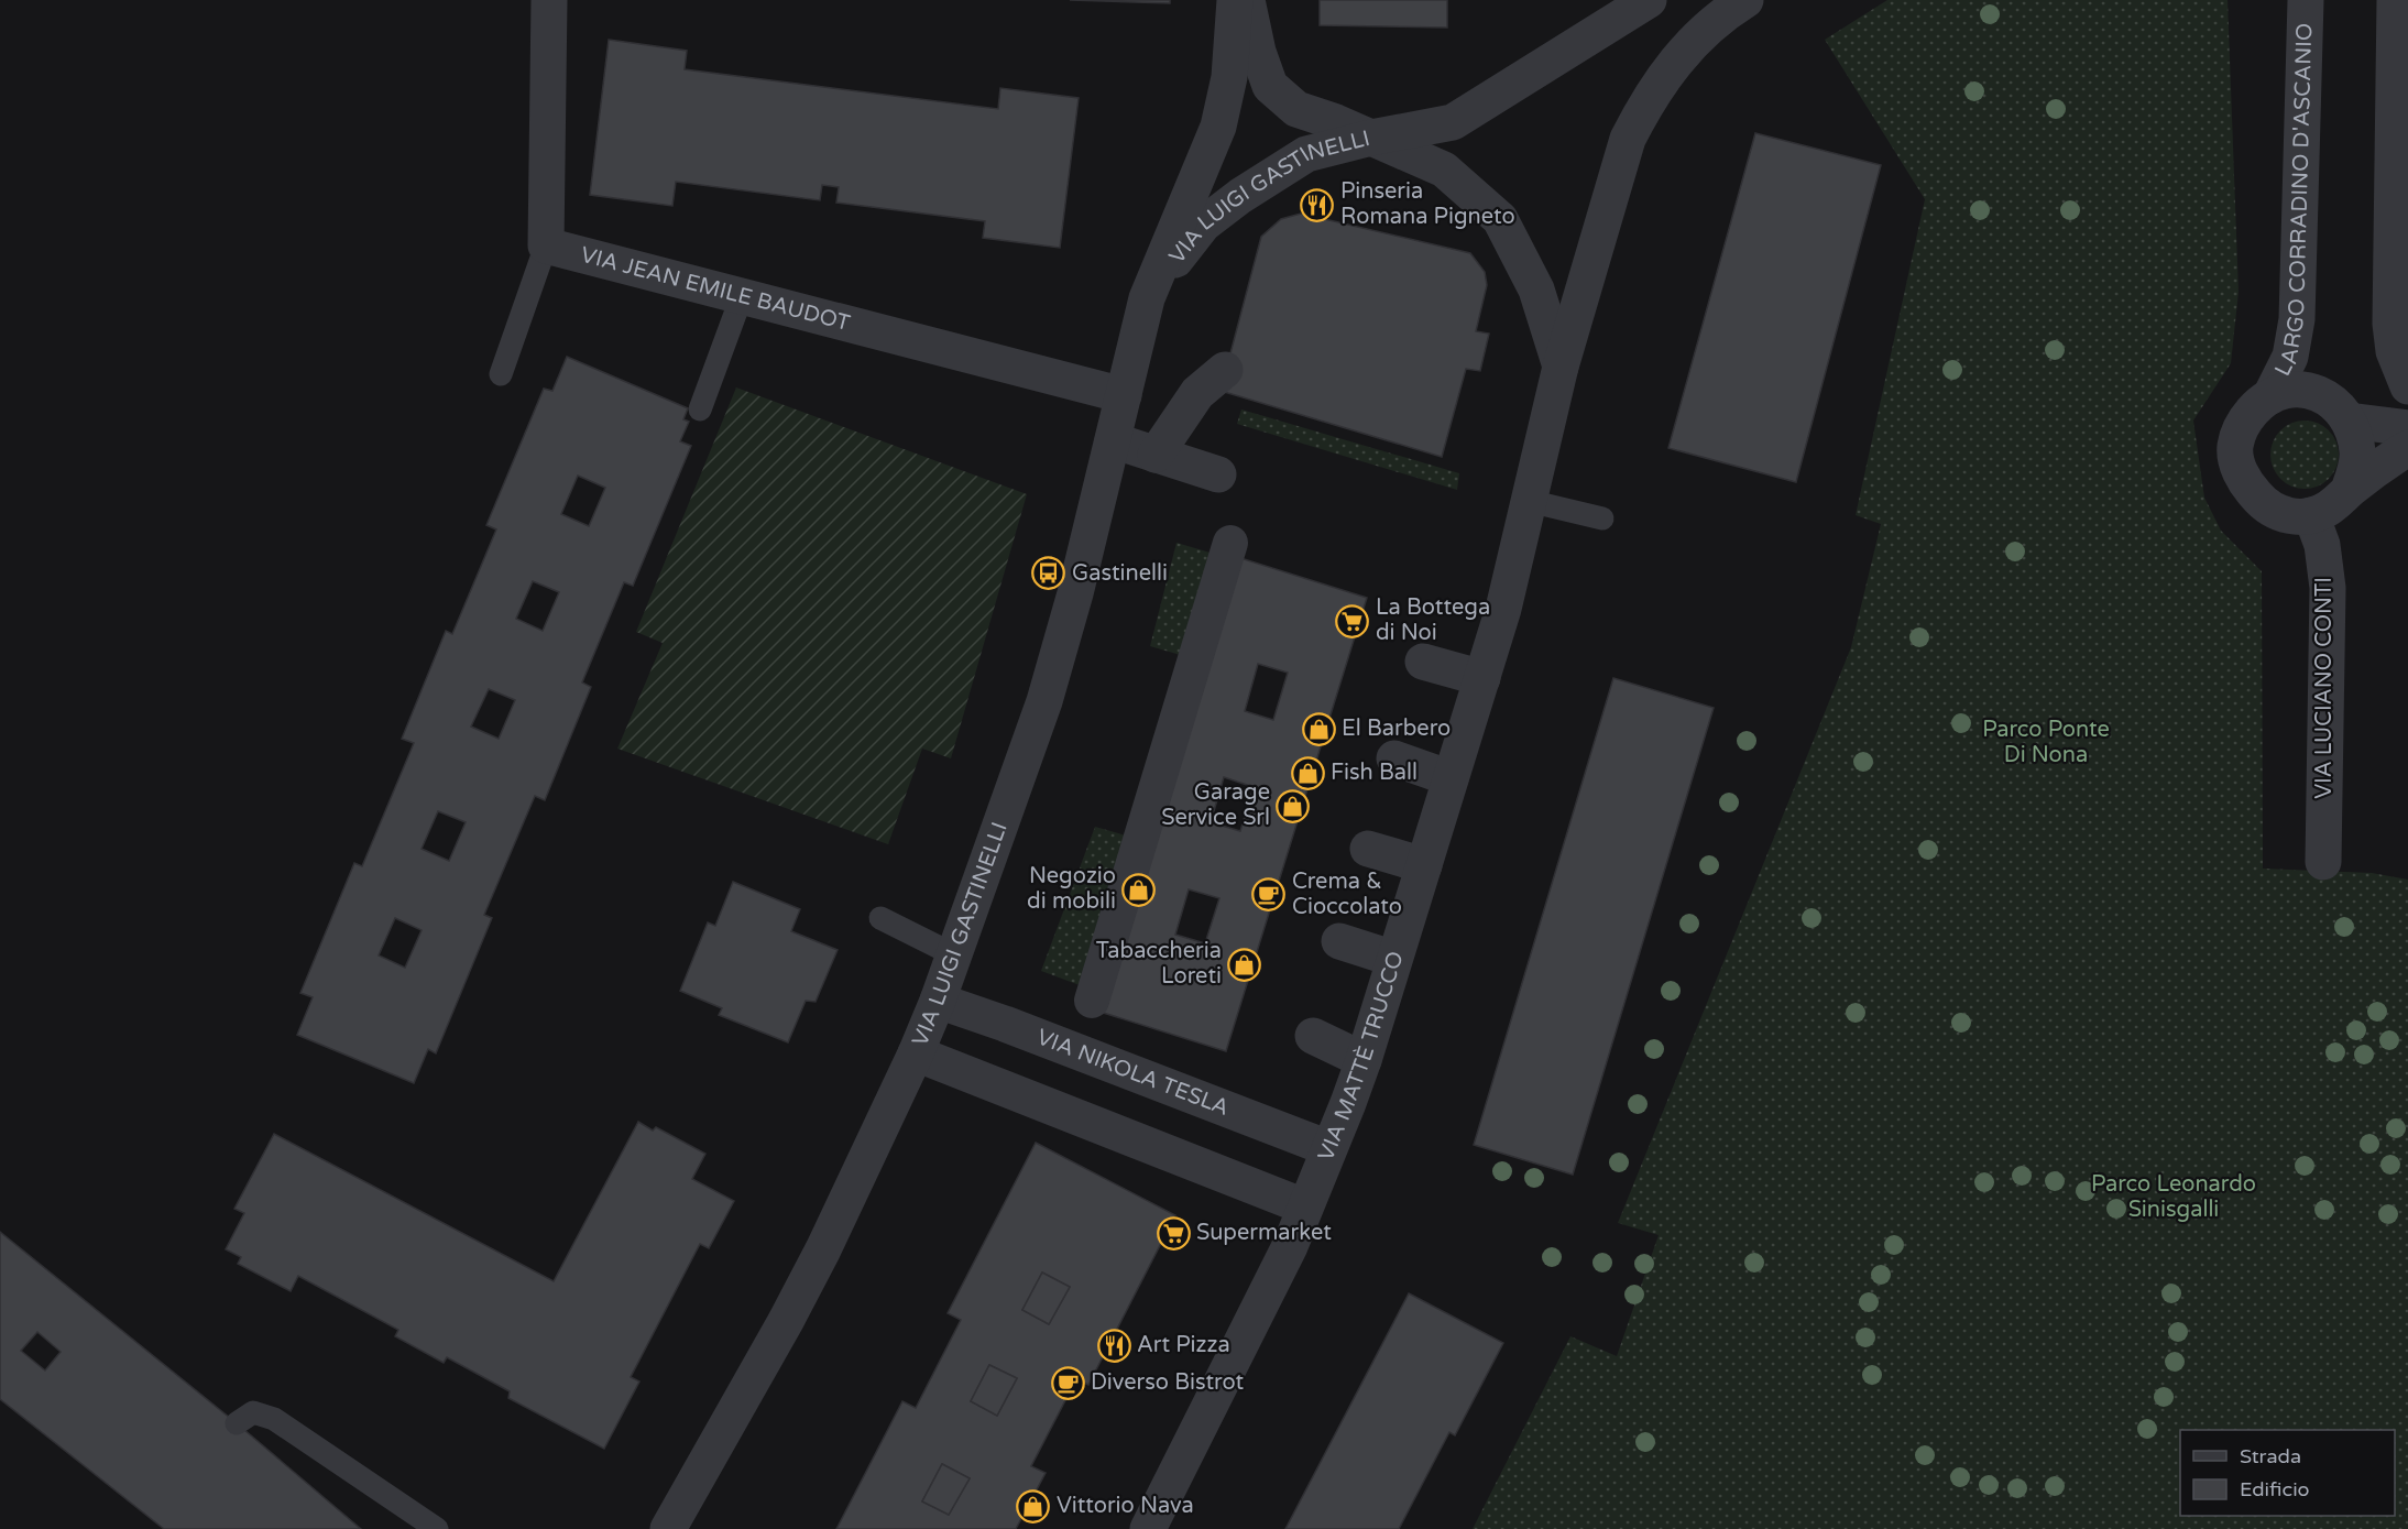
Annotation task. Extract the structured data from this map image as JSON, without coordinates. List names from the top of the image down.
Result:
{
  "streets": {
    "street": [
      "LARGO CORRADINO D'ASCANIO",
      "VIA LUIGI GASTINELLI",
      "VIA JEAN EMILE BAUDOT",
      "VIA LUCIANO CONTI",
      "VIA MATTÈ TRUCCO",
      "VIA NIKOLA TESLA"
    ]
  },
  "crossings": [
    ["LARGO CORRADINO D'ASCANIO", "VIA LUCIANO CONTI"],
    ["VIA LUIGI GASTINELLI", "VIA JEAN EMILE BAUDOT"],
    ["VIA LUIGI GASTINELLI", "VIA NIKOLA TESLA"],
    ["VIA MATTÈ TRUCCO", "VIA NIKOLA TESLA"]
  ],
  "parks": ["Parco Ponte Di Nona", "Parco Leonardo Sinisgalli"],
  "places": {
    "restaurant": ["Pinseria Romana Pigneto", "Art Pizza"],
    "bus stop": ["Gastinelli"],
    "supermarket": ["La Bottega di Noi", "Supermarket"],
    "shop": [
      "El Barbero",
      "Fish Ball",
      "Garage Service Srl",
      "Negozio di mobili",
      "Tabaccheria Loreti",
      "Vittorio Nava"
    ],
    "cafe": ["Crema & Cioccolato", "Diverso Bistrot"]
  },
  "legend": ["Strada", "Edificio"]
}
